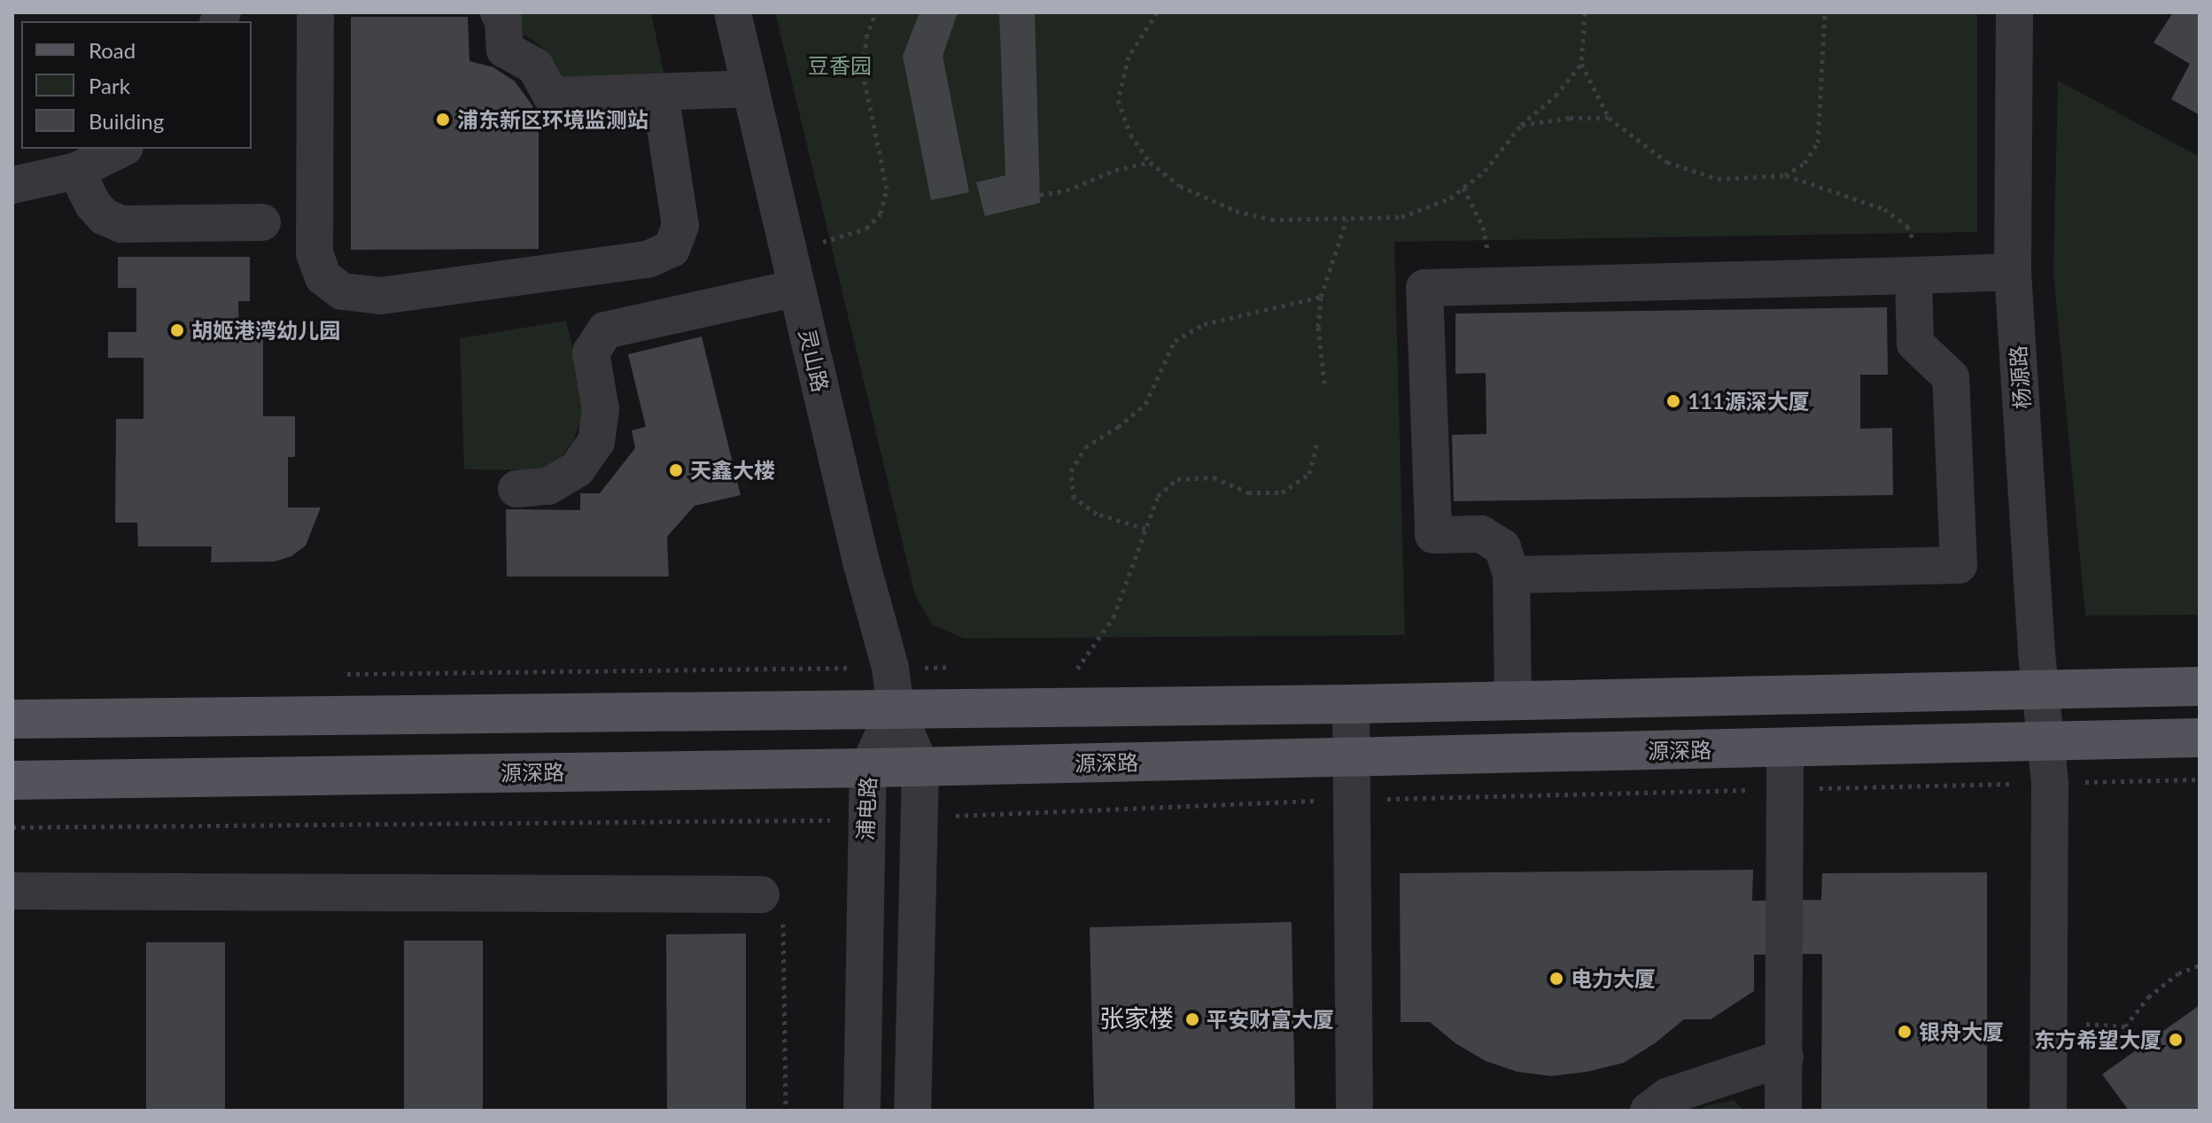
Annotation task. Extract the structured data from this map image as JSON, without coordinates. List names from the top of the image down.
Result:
{
  "streets": {
    "main road": ["源深路"],
    "street": ["灵山路", "杨源路", "浦电路"]
  },
  "crossings": [
    ["灵山路", "浦电路"],
    ["杨源路", "源深路"],
    ["源深路", "浦电路"]
  ],
  "districts": ["张家楼"],
  "parks": ["豆香园"],
  "places": [
    "浦东新区环境监测站",
    "胡姬港湾幼儿园",
    "111源深大厦",
    "天鑫大楼",
    "电力大厦",
    "平安财富大厦",
    "银舟大厦",
    "东方希望大厦"
  ],
  "legend": ["Road", "Park", "Building"]
}
